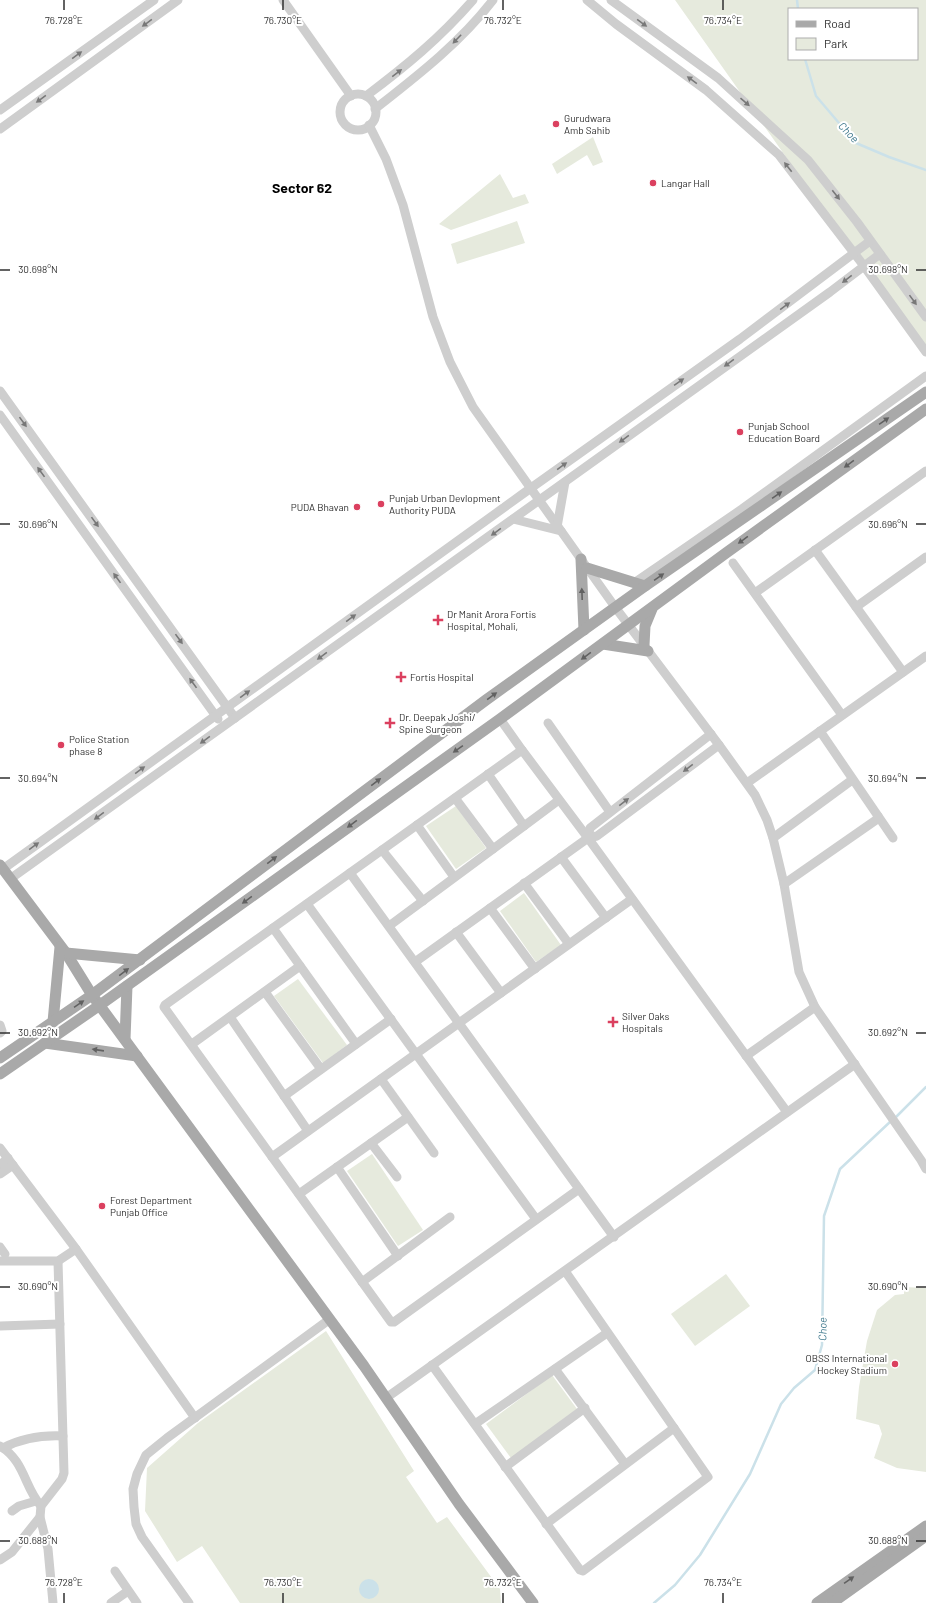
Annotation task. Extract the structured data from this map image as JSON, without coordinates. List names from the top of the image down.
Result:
{
  "districts": ["Sector 62"],
  "water": ["Choe"],
  "places": {
    "other": [
      "Gurudwara Amb Sahib",
      "Langar Hall",
      "Punjab School Education Board",
      "Punjab Urban Devlopment Authority PUDA",
      "PUDA Bhavan",
      "Police Station phase 8",
      "Forest Department Punjab Office",
      "OBSS International Hockey Stadium"
    ],
    "health": [
      "Dr Manit Arora Fortis Hospital, Mohali,",
      "Fortis Hospital",
      "Dr. Deepak Joshi/ Spine Surgeon",
      "Silver Oaks Hospitals"
    ]
  },
  "legend": ["Road", "Park"],
  "coordinates": [
    "76.728°E",
    "76.730°E",
    "76.732°E",
    "76.734°E",
    "30.698°N",
    "30.696°N",
    "30.694°N",
    "30.692°N",
    "30.690°N",
    "30.688°N"
  ]
}
